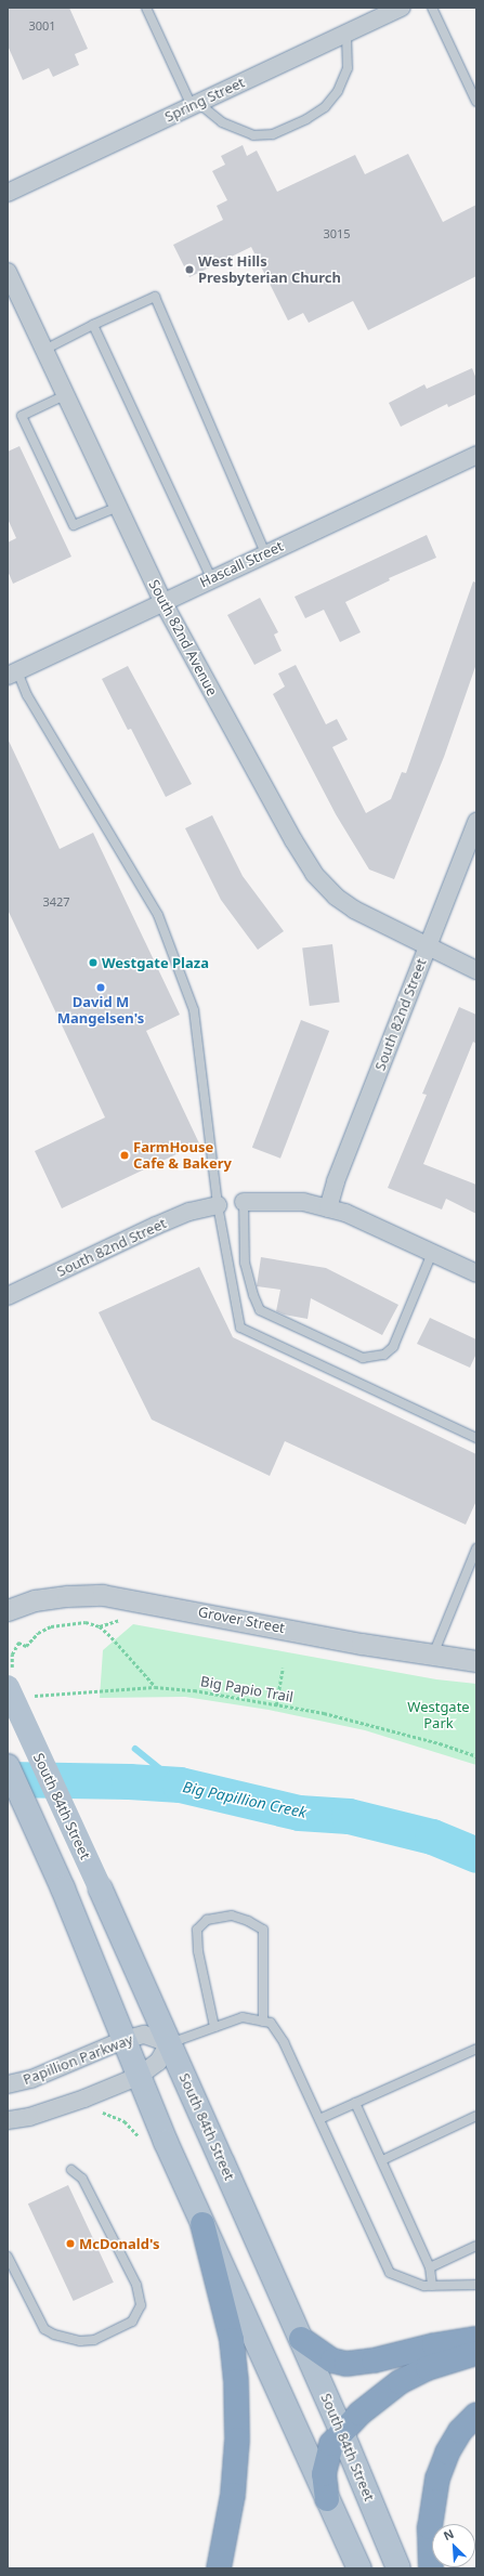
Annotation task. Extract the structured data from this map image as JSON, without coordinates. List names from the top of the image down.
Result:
{
  "streets": {
    "main road": ["South 84th Street"],
    "street": [
      "Spring Street",
      "Hascall Street",
      "South 82nd Avenue",
      "South 82nd Street",
      "Grover Street",
      "Papillion Parkway"
    ],
    "path": ["Big Papio Trail"]
  },
  "crossings": [
    ["Hascall Street", "South 82nd Avenue"],
    ["South 82nd Avenue", "South 82nd Street"],
    ["South 84th Street", "Papillion Parkway"]
  ],
  "water": ["Big Papillion Creek"],
  "parks": ["Westgate Park"],
  "places": [
    "West Hills Presbyterian Church",
    "Westgate Plaza",
    "David M Mangelsen's",
    "FarmHouse Cafe & Bakery",
    "McDonald's"
  ],
  "house_numbers": ["3001", "3015", "3427"],
  "north": "top left"
}
